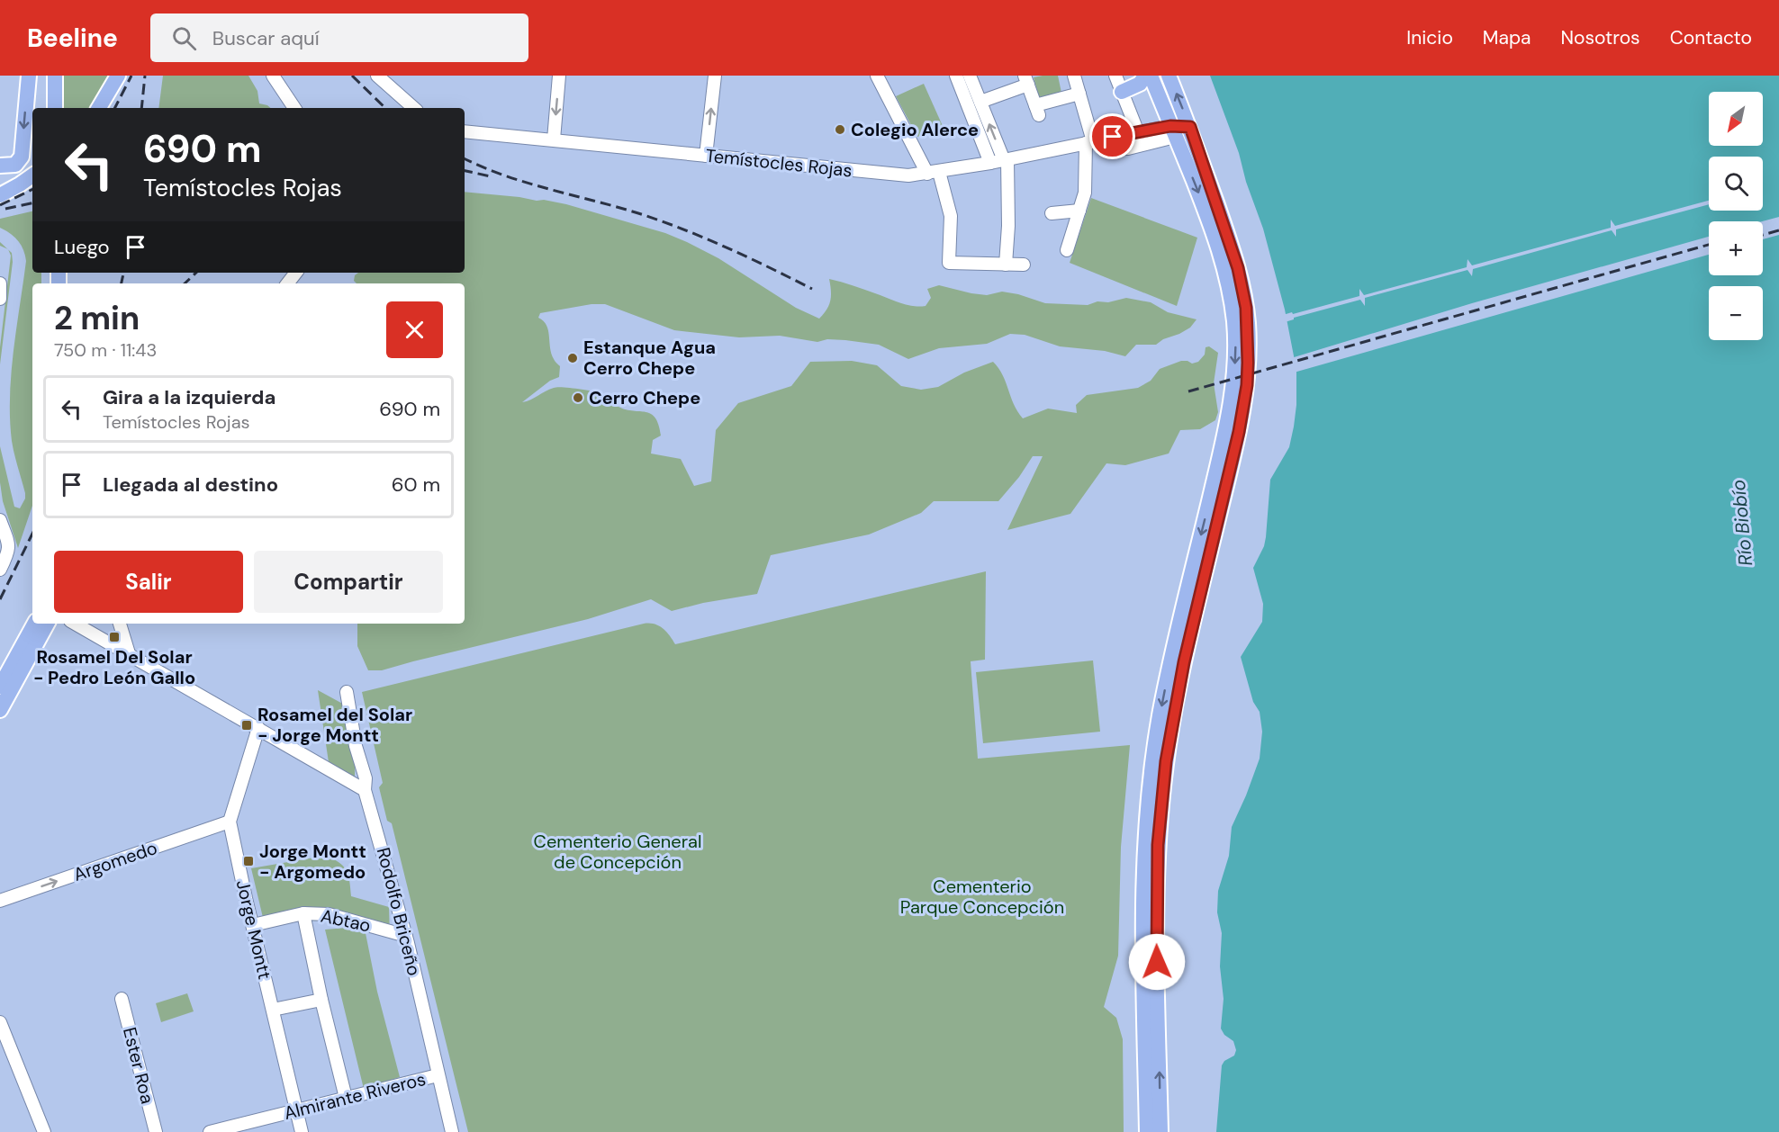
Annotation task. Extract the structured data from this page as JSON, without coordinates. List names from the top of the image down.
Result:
{
  "streets": {
    "street": [
      "Temístocles Rojas",
      "Argomedo",
      "Rodolfo Briceño",
      "Abtao",
      "Jorge Montt",
      "Ester Roa",
      "Almirante Riveros"
    ]
  },
  "crossings": [
    ["Argomedo", "Jorge Montt"],
    ["Rodolfo Briceño", "Abtao"],
    ["Rodolfo Briceño", "Almirante Riveros"],
    ["Abtao", "Jorge Montt"],
    ["Jorge Montt", "Almirante Riveros"]
  ],
  "one_way": ["Argomedo"],
  "water": ["Río Biobío"],
  "parks": ["Cementerio General de Concepción", "Cementerio Parque Concepción"],
  "places": {
    "other": ["Colegio Alerce", "Estanque Agua Cerro Chepe", "Cerro Chepe"],
    "transit": ["Rosamel Del Solar - Pedro León Gallo", "Rosamel del Solar - Jorge Montt", "Jorge Montt - Argomedo"]
  },
  "north": "bottom left",
  "page": {
    "header": "Beeline",
    "search": "Buscar aquí",
    "nav": [
      "Inicio",
      "Mapa",
      "Nosotros",
      "Contacto"
    ],
    "map_buttons": ["+", "−"],
    "turn": ["690 m", "Temístocles Rojas"],
    "then": "Luego",
    "heading": ["2 min", "750 m · 11:43"],
    "list": [
      {
        "name": "Gira a la izquierda",
        "note": "Temístocles Rojas",
        "value": "690 m"
      },
      {
        "name": "Llegada al destino",
        "value": "60 m"
      }
    ],
    "buttons": ["Salir", "Compartir"]
  }
}
